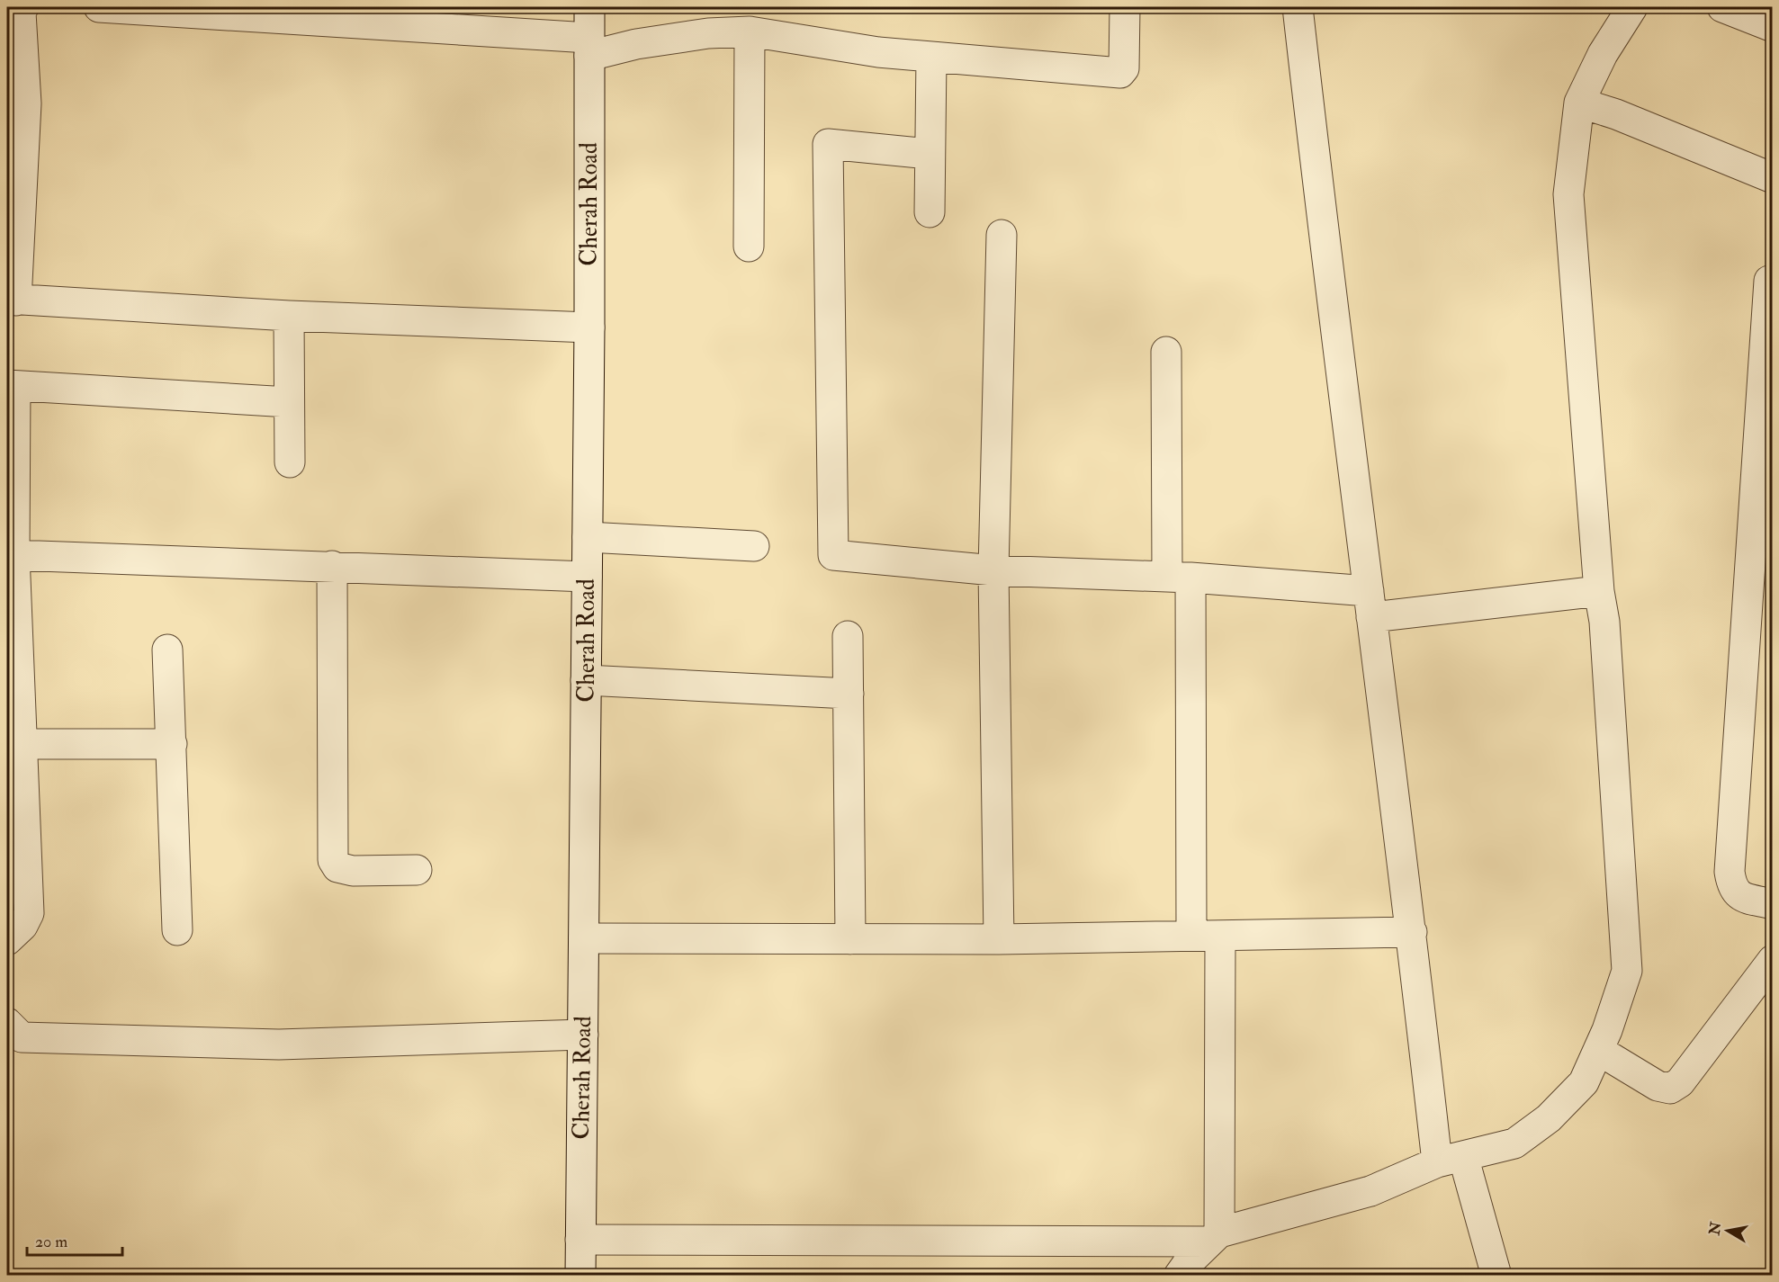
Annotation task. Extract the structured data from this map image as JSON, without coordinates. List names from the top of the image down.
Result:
{
  "streets": {
    "street": ["Cherah Road"]
  },
  "scale_bar": "20 m",
  "north": "left"
}
